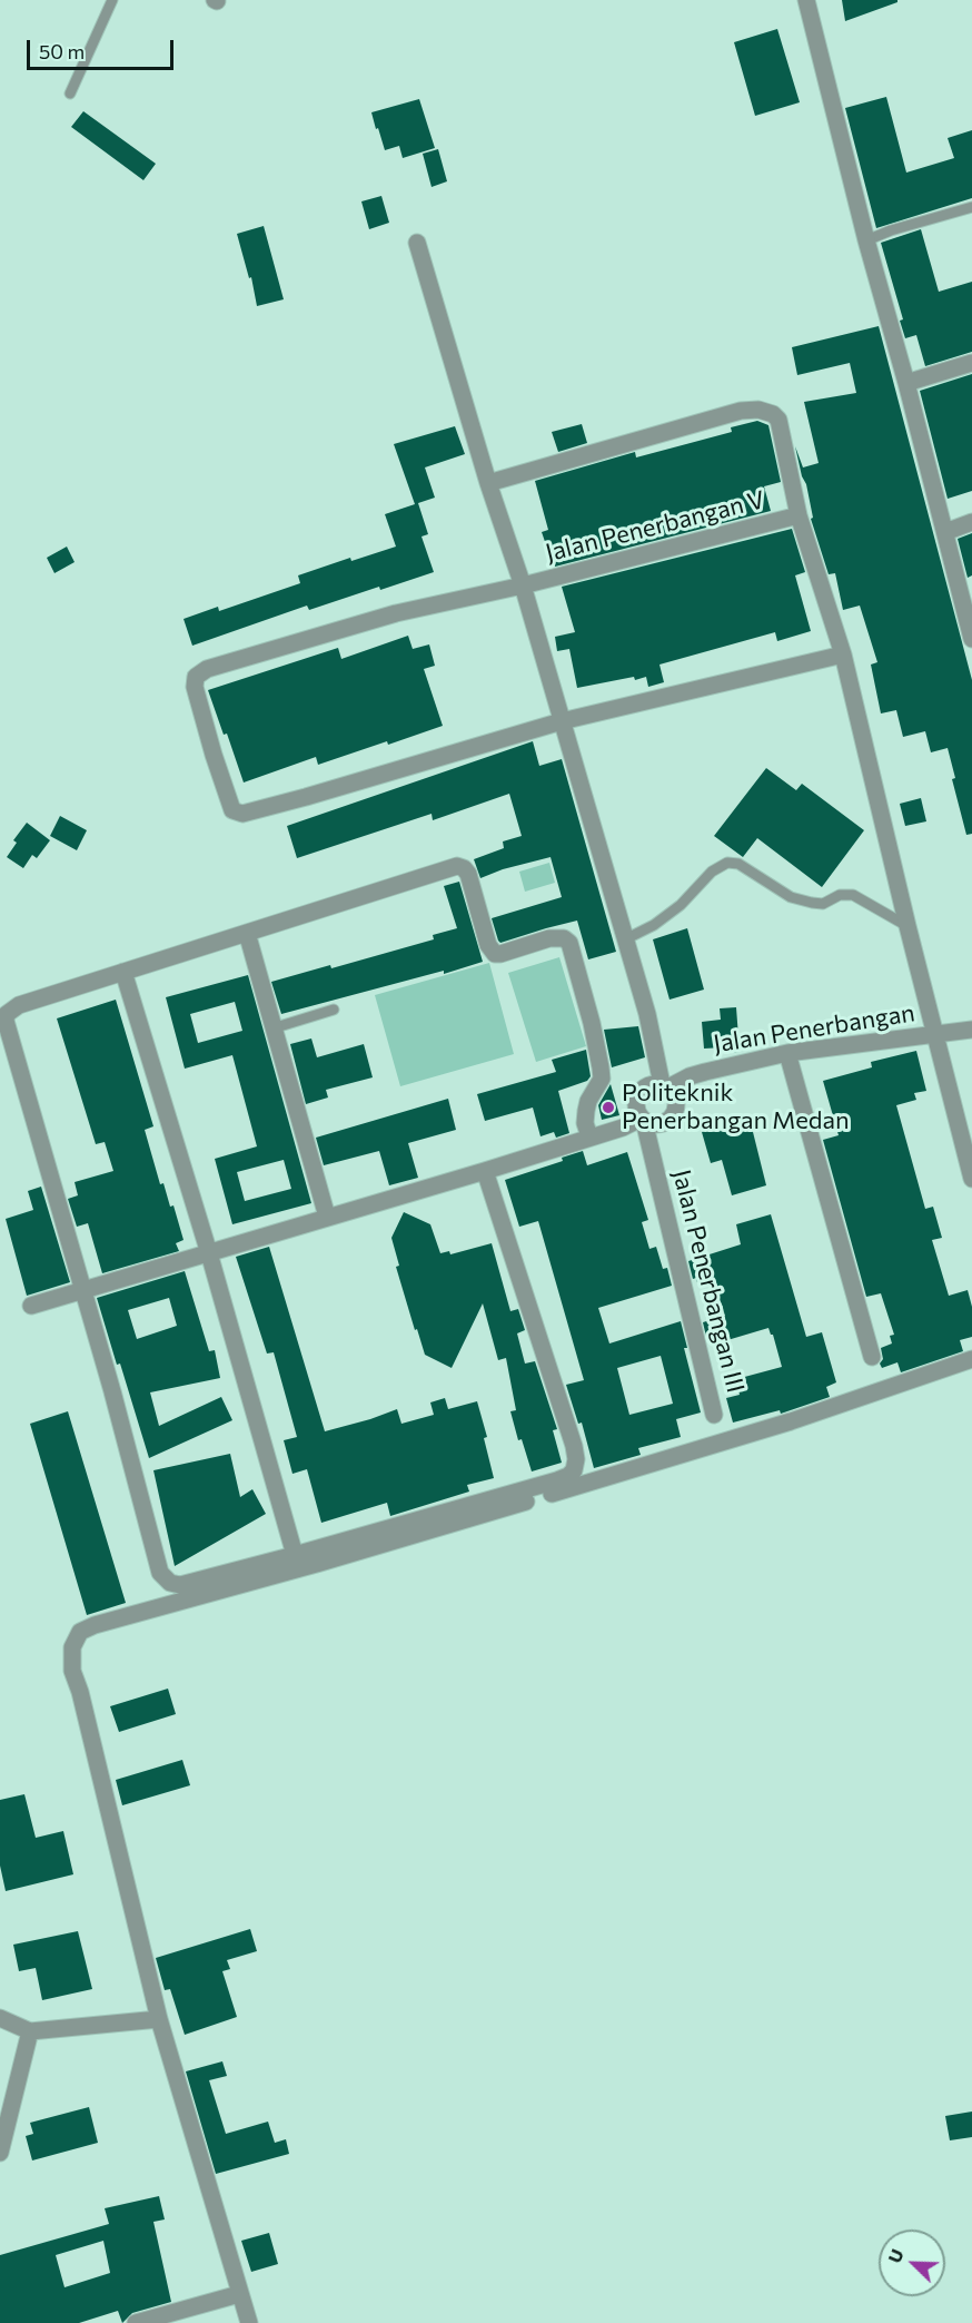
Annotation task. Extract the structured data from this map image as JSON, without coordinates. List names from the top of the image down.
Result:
{
  "streets": {
    "street": ["Jalan Penerbangan V", "Jalan Penerbangan", "Jalan Penerbangan III"]
  },
  "crossings": [
    ["Jalan Penerbangan", "Jalan Penerbangan III"]
  ],
  "places": ["Politeknik Penerbangan Medan"],
  "scale_bar": "50 m",
  "north": "top left"
}
